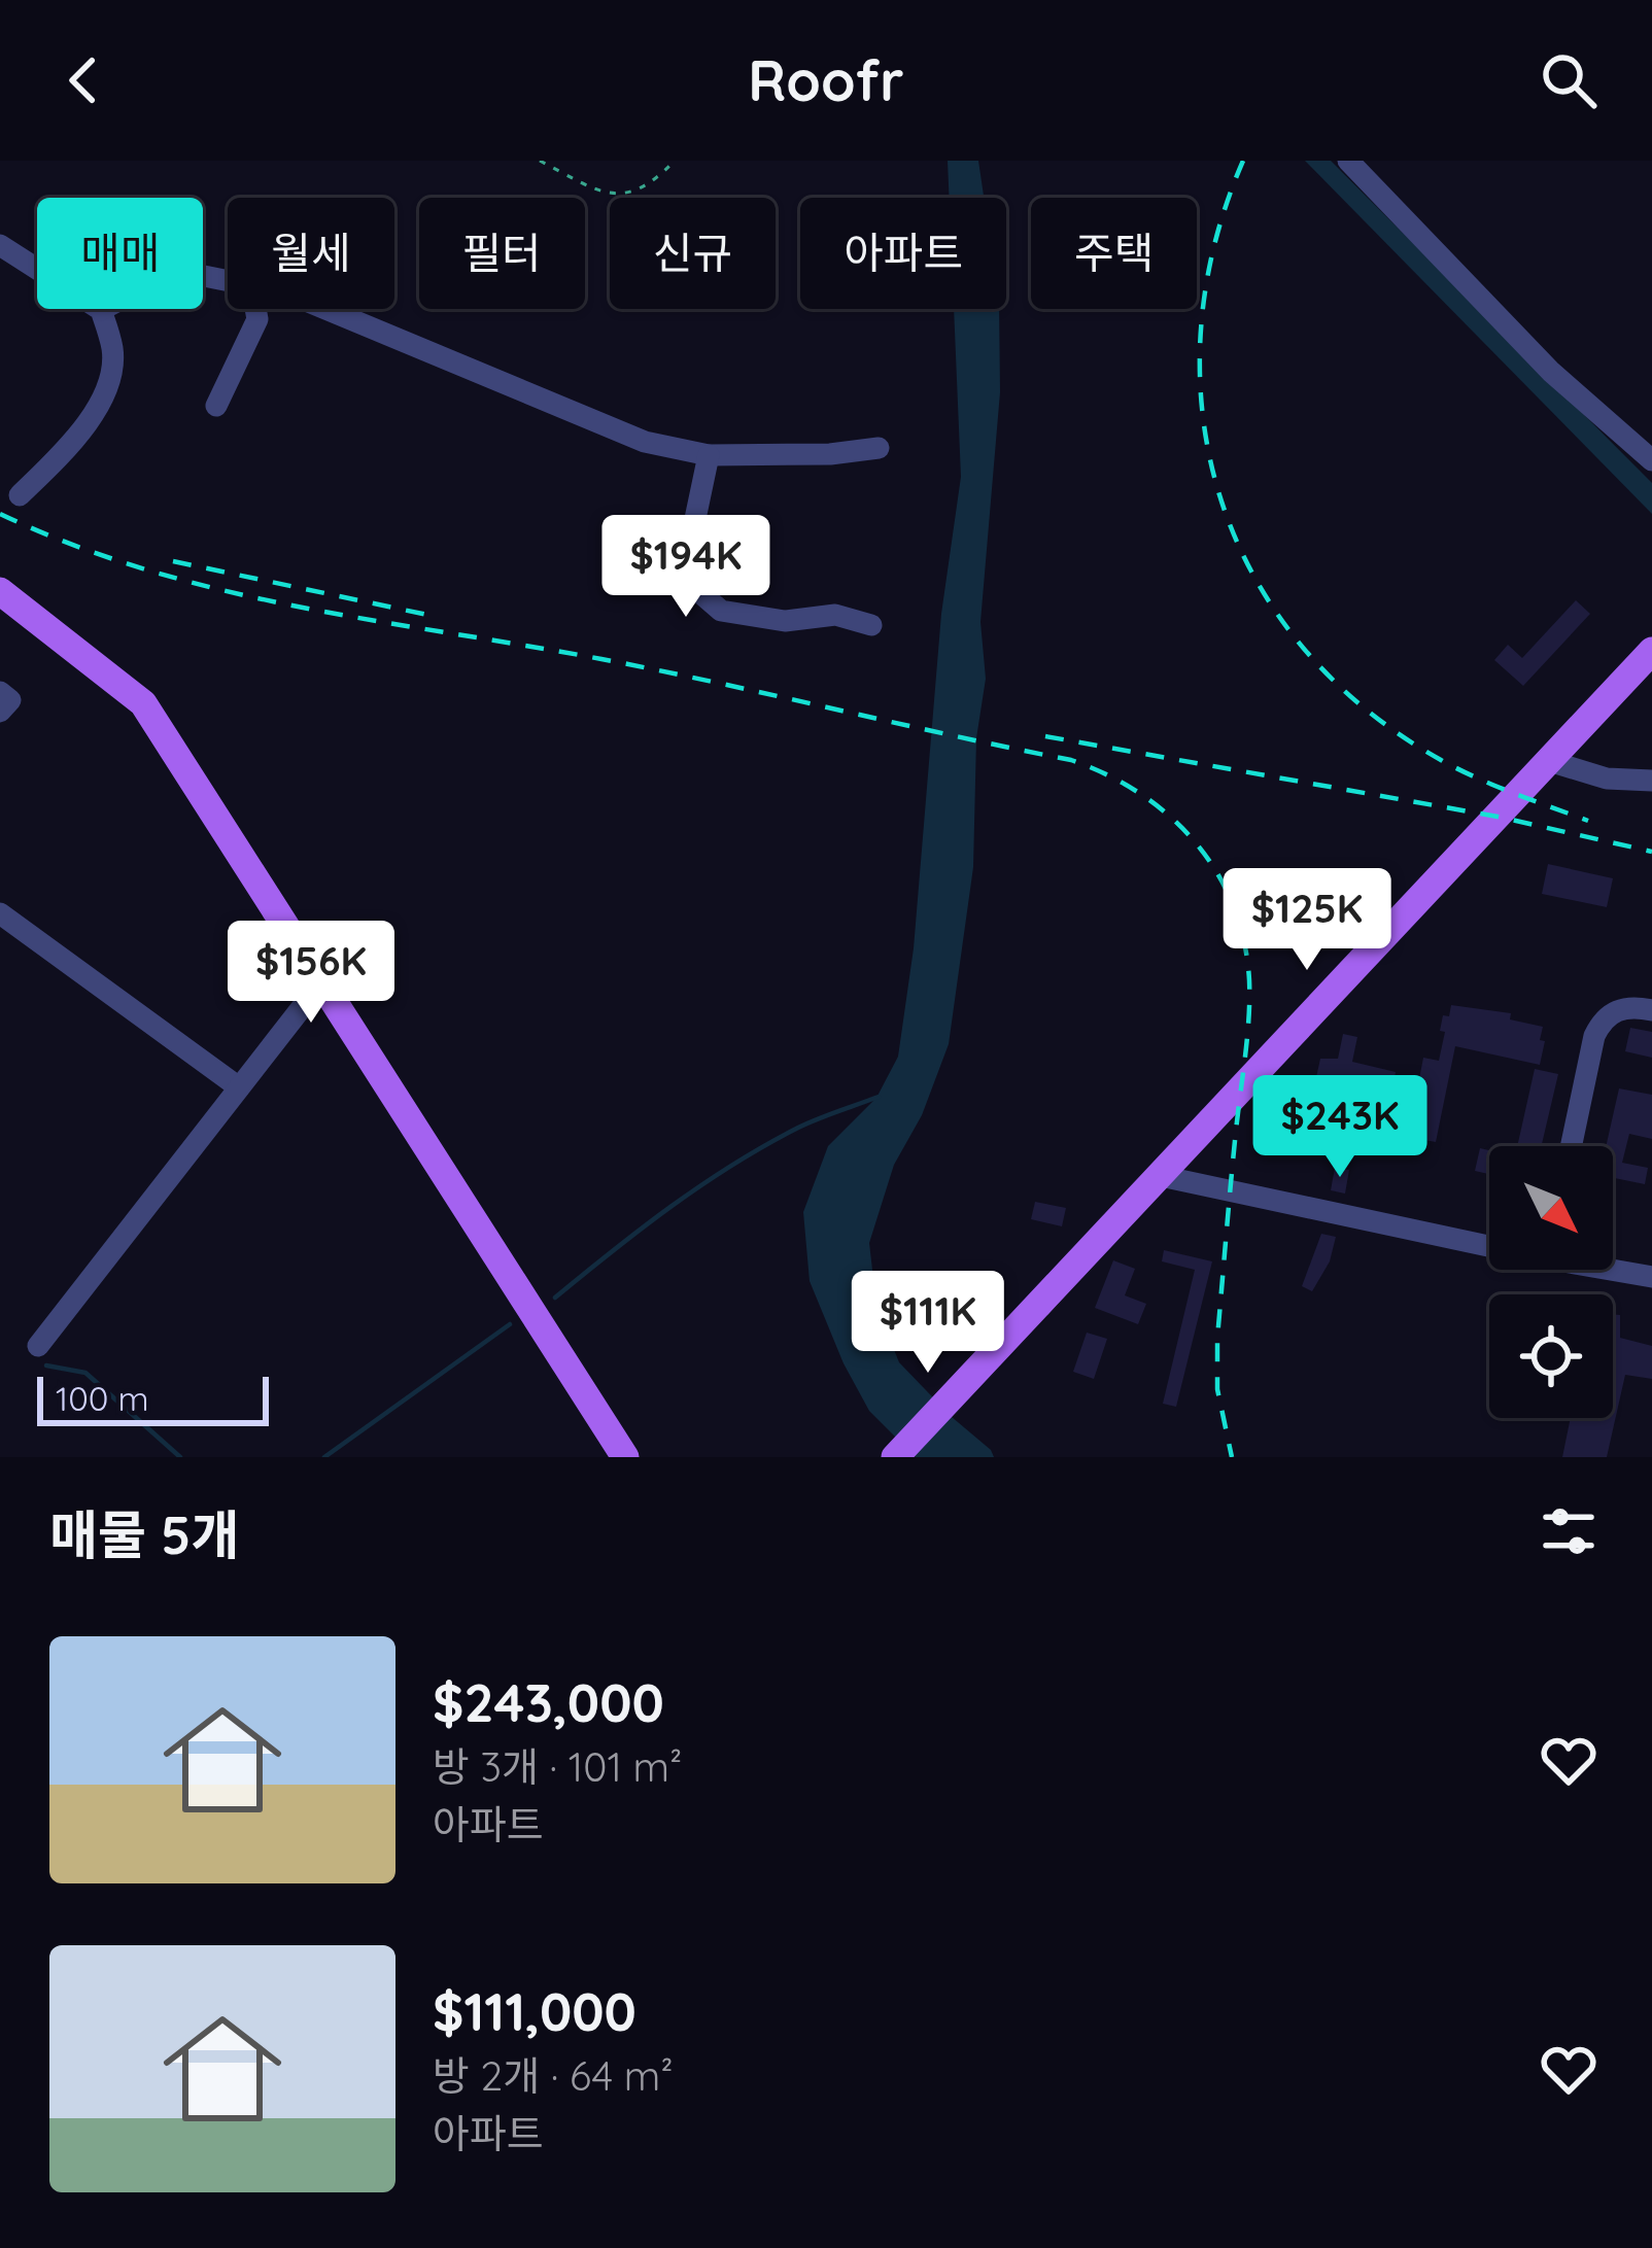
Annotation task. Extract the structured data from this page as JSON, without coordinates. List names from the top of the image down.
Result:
{
  "scale_bar": "100 m",
  "north": "bottom right",
  "page": {
    "header": "Roofr",
    "chip": [
      "매매",
      "월세",
      "필터",
      "신규",
      "아파트",
      "주택"
    ],
    "price": [
      "$194K",
      "$125K",
      "$156K",
      "$243K",
      "$111K"
    ],
    "scale": "100 m",
    "heading": "매물 5개",
    "list": [
      {
        "name": "$243,000",
        "note": "방 3개 · 101 m² · 아파트"
      },
      {
        "name": "$111,000",
        "note": "방 2개 · 64 m² · 아파트"
      }
    ]
  }
}
